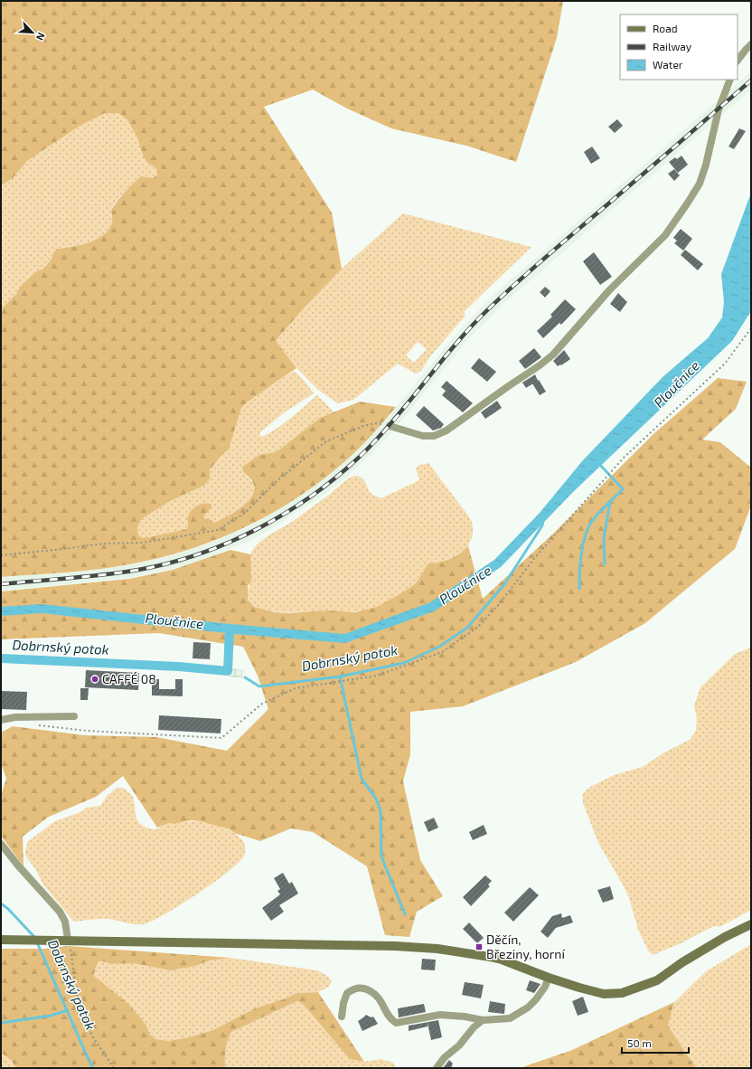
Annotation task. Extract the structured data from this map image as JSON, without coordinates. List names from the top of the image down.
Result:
{
  "water": ["Ploučnice", "Dobrnský potok"],
  "places": {
    "other": ["CAFFÉ 08"],
    "transit": ["Děčín, Březiny, horní"]
  },
  "legend": ["Road", "Railway", "Water"],
  "scale_bar": "50 m",
  "north": "bottom right"
}
